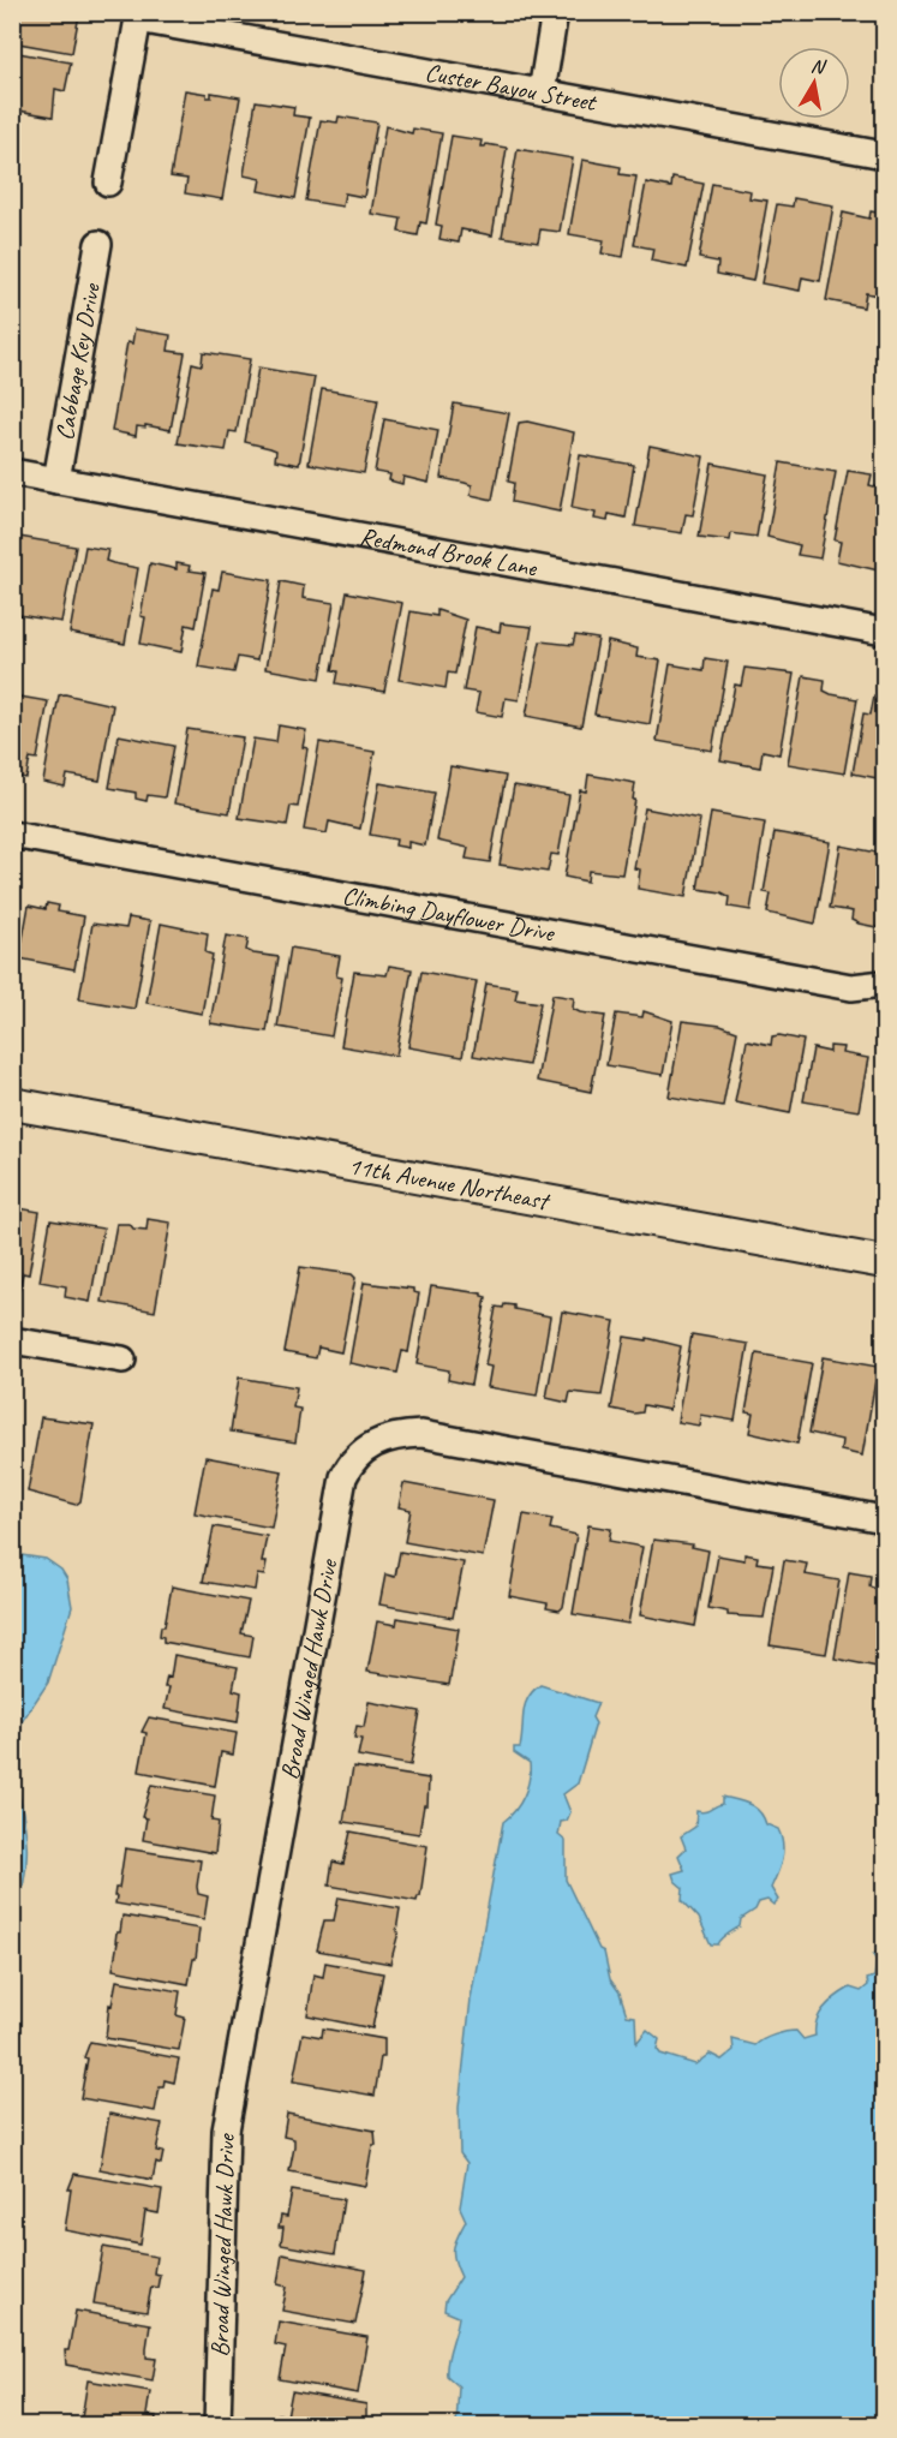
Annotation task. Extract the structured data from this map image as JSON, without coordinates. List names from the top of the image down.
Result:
{
  "streets": {
    "street": [
      "Custer Bayou Street",
      "Cabbage Key Drive",
      "Redmond Brook Lane",
      "Climbing Dayflower Drive",
      "11th Avenue Northeast",
      "Broad Winged Hawk Drive"
    ]
  },
  "crossings": [
    ["Cabbage Key Drive", "Redmond Brook Lane"]
  ],
  "north": "top"
}
